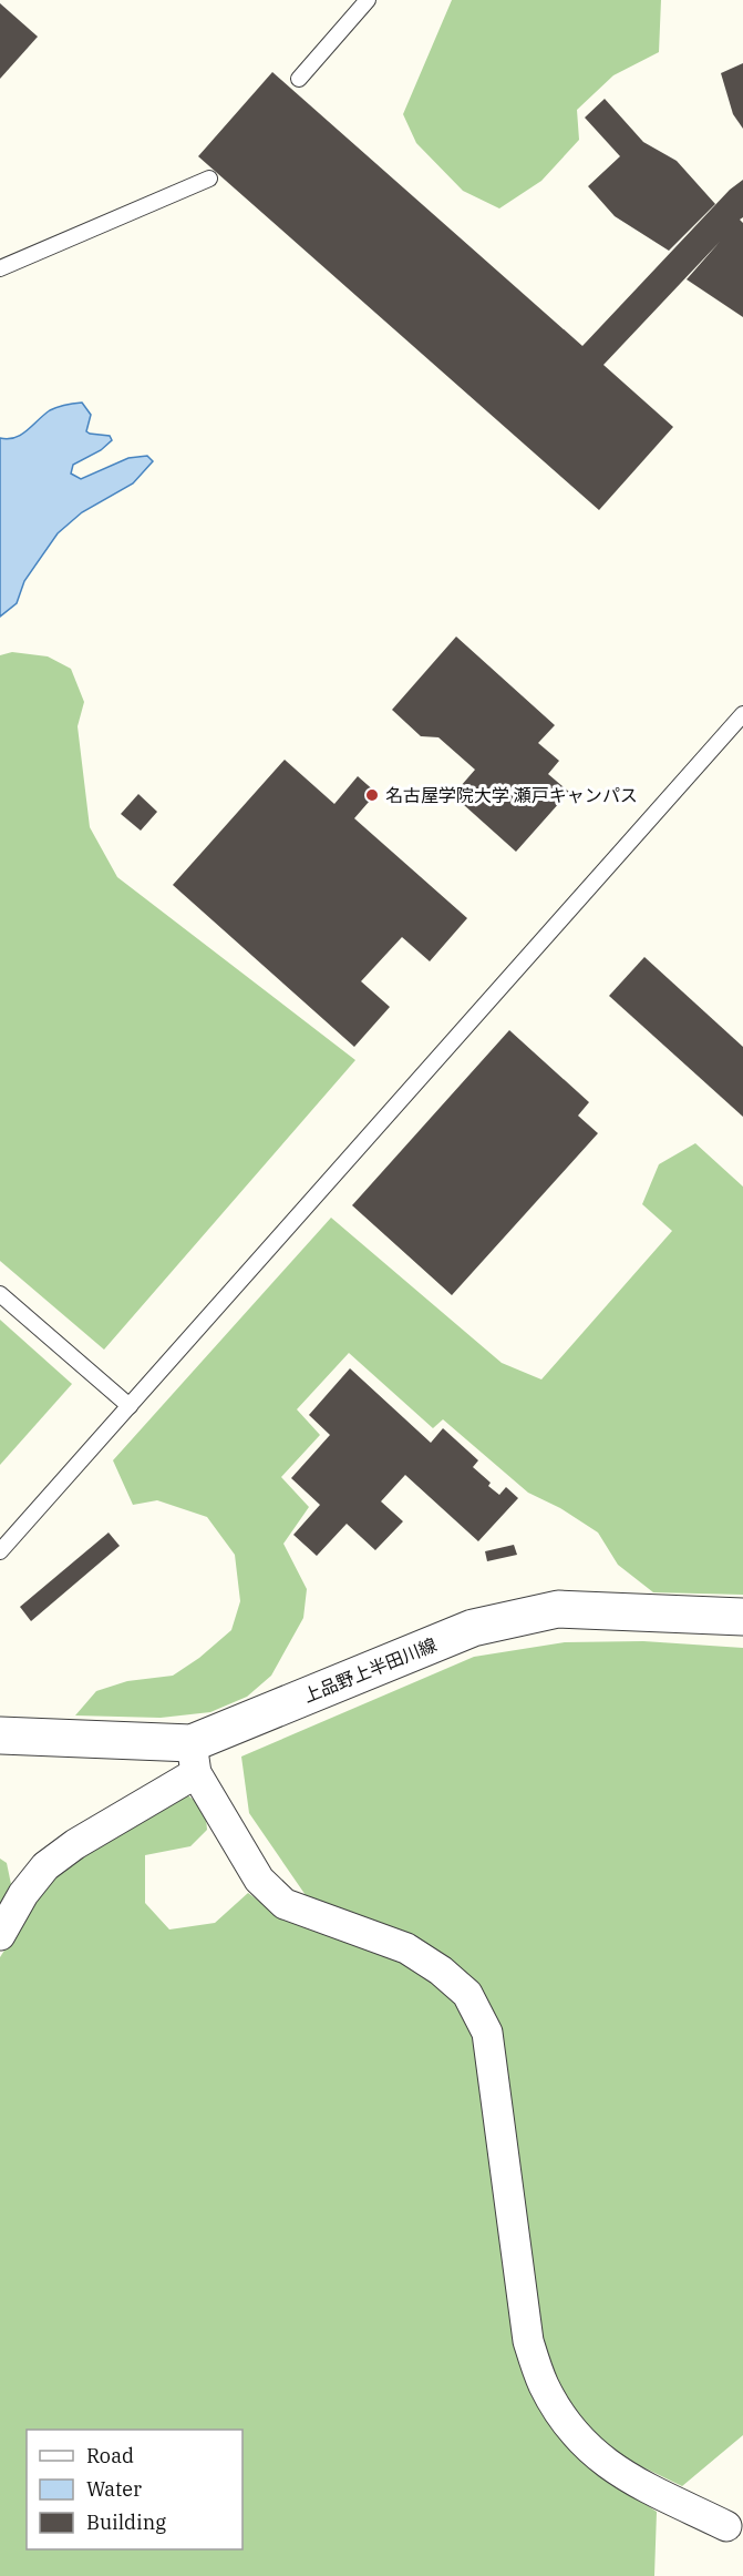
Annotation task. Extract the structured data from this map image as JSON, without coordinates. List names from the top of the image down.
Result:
{
  "streets": {
    "street": ["上品野上半田川線"]
  },
  "places": ["名古屋学院大学 瀬戸キャンパス"],
  "legend": ["Road", "Water", "Building"]
}
